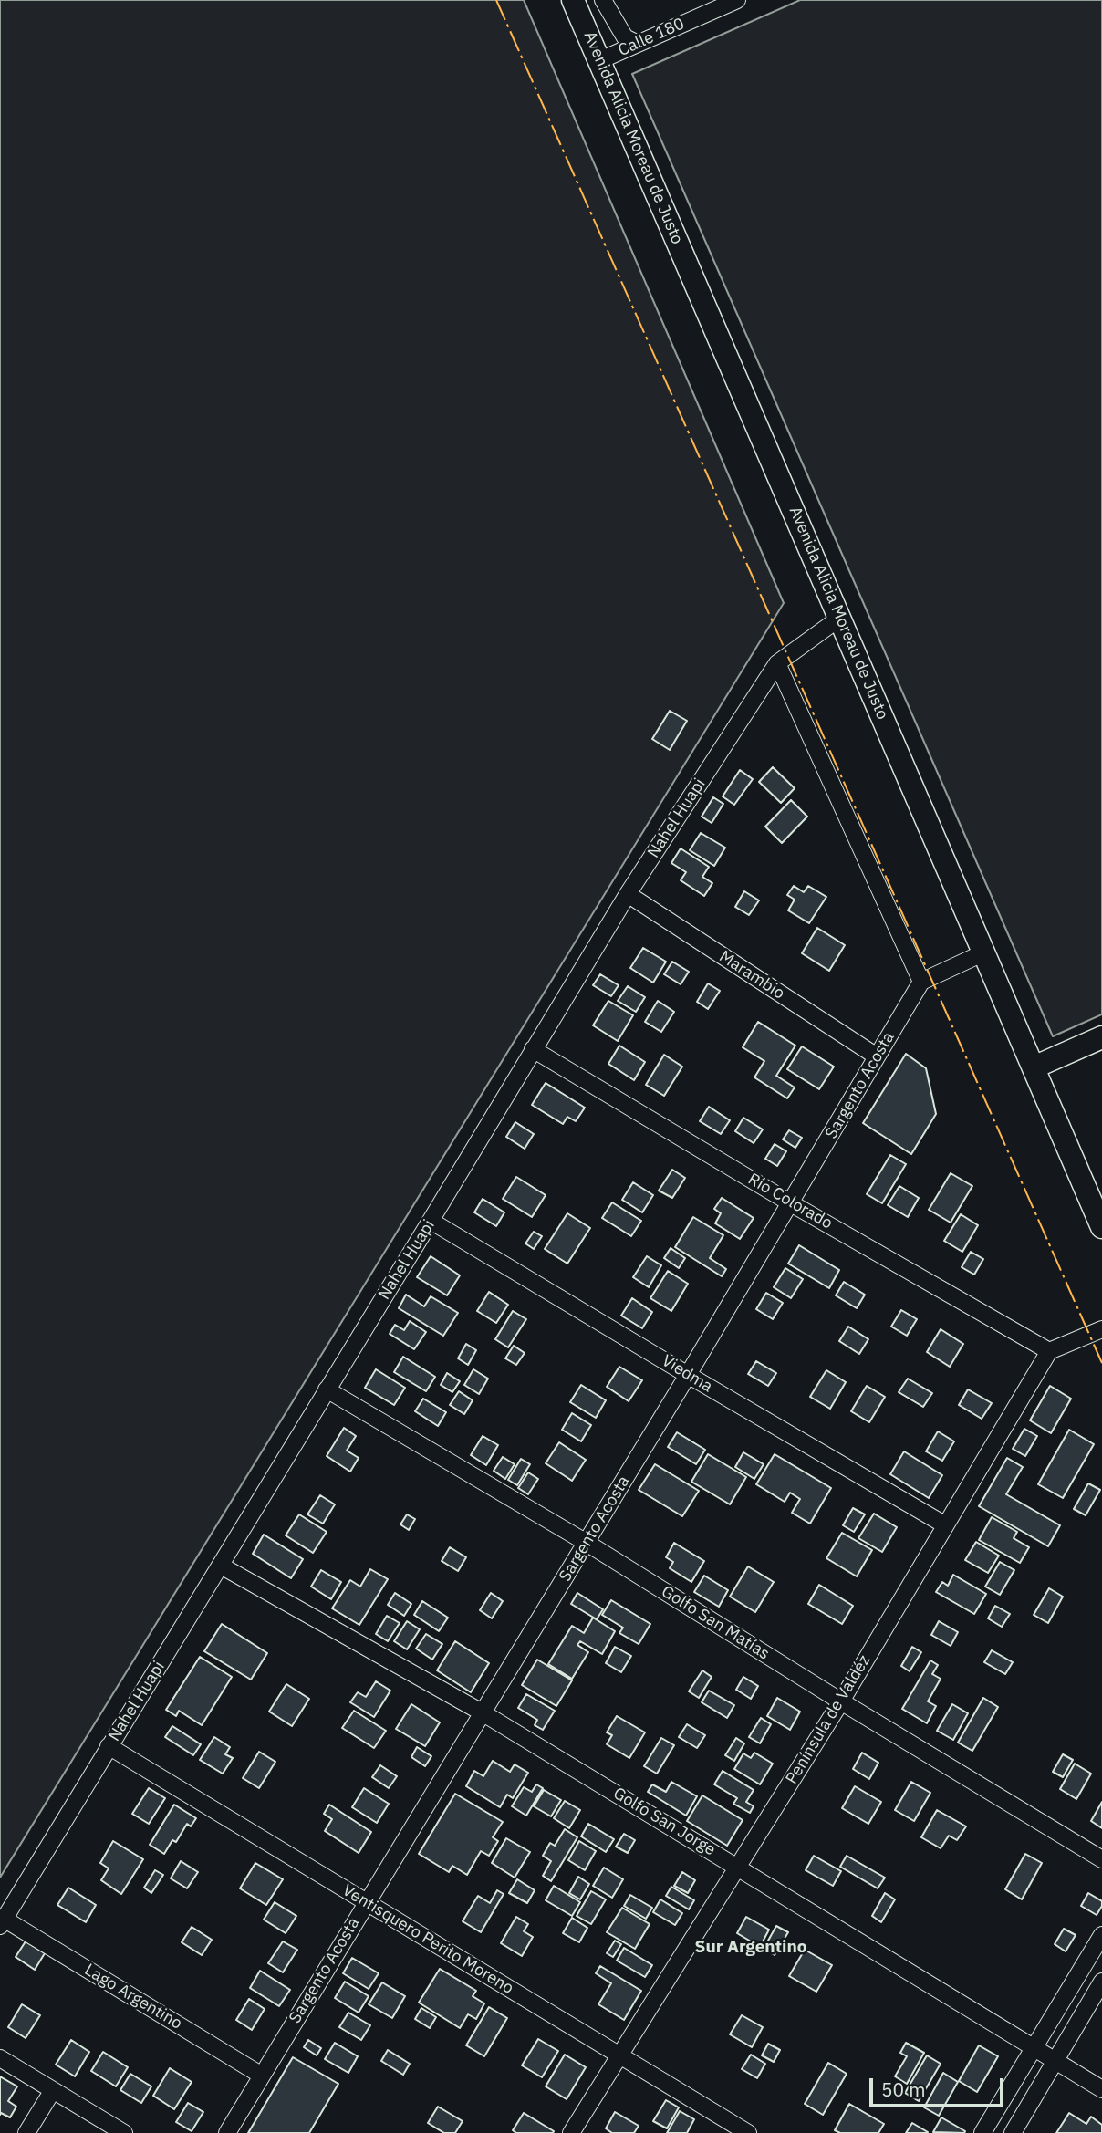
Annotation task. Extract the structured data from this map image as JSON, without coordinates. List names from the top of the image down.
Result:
{
  "streets": {
    "main road": ["Avenida Alicia Moreau de Justo"],
    "street": [
      "Calle 180",
      "Nahel Huapi",
      "Marambio",
      "Sargento Acosta",
      "Río Colorado",
      "Viedma",
      "Golfo San Matías",
      "Península de Valdéz",
      "Golfo San Jorge",
      "Ventisquero Perito Moreno",
      "Lago Argentino"
    ]
  },
  "crossings": [
    ["Calle 180", "Avenida Alicia Moreau de Justo"],
    ["Avenida Alicia Moreau de Justo", "Nahel Huapi"],
    ["Nahel Huapi", "Marambio"],
    ["Nahel Huapi", "Río Colorado"],
    ["Nahel Huapi", "Viedma"],
    ["Nahel Huapi", "Golfo San Matías"],
    ["Nahel Huapi", "Golfo San Jorge"],
    ["Nahel Huapi", "Ventisquero Perito Moreno"],
    ["Nahel Huapi", "Lago Argentino"],
    ["Marambio", "Sargento Acosta"],
    ["Sargento Acosta", "Río Colorado"],
    ["Sargento Acosta", "Viedma"],
    ["Sargento Acosta", "Golfo San Matías"],
    ["Sargento Acosta", "Golfo San Jorge"],
    ["Sargento Acosta", "Ventisquero Perito Moreno"],
    ["Sargento Acosta", "Lago Argentino"],
    ["Río Colorado", "Península de Valdéz"],
    ["Viedma", "Península de Valdéz"],
    ["Golfo San Matías", "Península de Valdéz"],
    ["Península de Valdéz", "Golfo San Jorge"],
    ["Península de Valdéz", "Ventisquero Perito Moreno"]
  ],
  "districts": ["Sur Argentino"],
  "scale_bar": "50 m"
}
